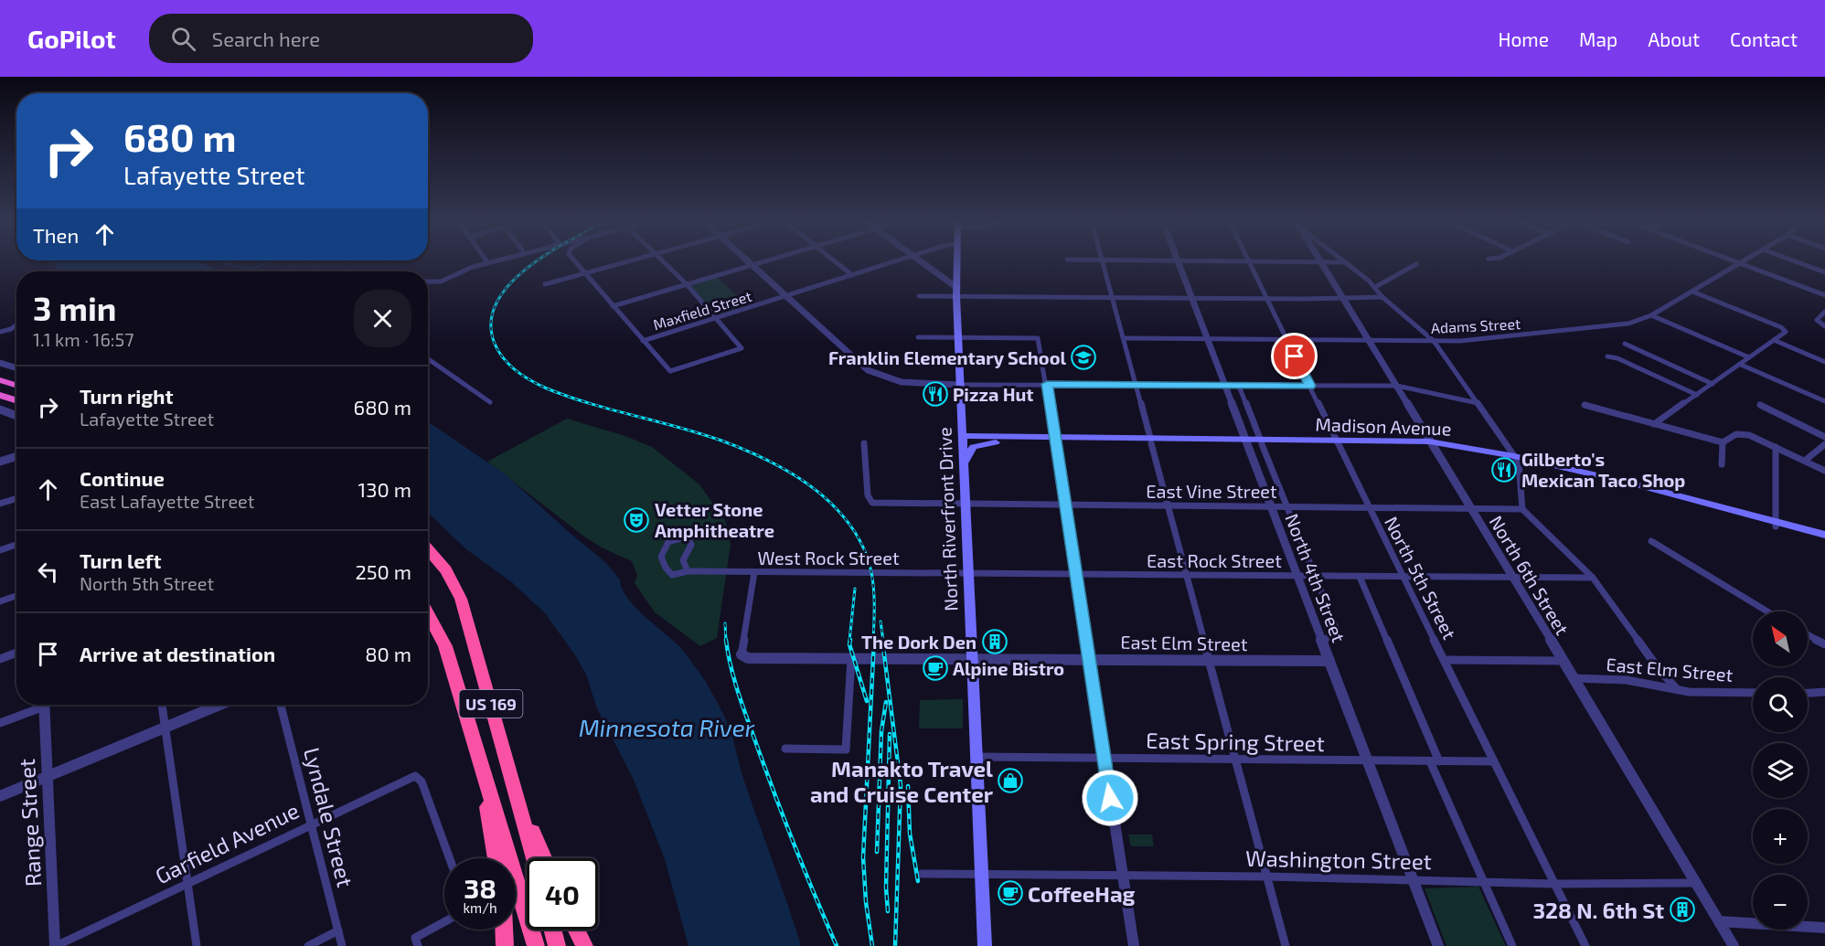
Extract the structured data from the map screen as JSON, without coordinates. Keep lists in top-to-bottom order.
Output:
{
  "streets": {
    "highway": ["US 169"],
    "main road": ["Madison Avenue", "North Riverfront Drive"],
    "street": [
      "Maxfield Street",
      "Adams Street",
      "East Vine Street",
      "West Rock Street",
      "East Rock Street",
      "North 6th Street",
      "North 4th Street",
      "North 5th Street",
      "East Elm Street",
      "East Spring Street",
      "Lyndale Street",
      "Range Street",
      "Garfield Avenue",
      "Washington Street"
    ]
  },
  "crossings": [
    ["Adams Street", "North 6th Street"],
    ["Adams Street", "North 4th Street"],
    ["Adams Street", "North 5th Street"],
    ["Madison Avenue", "North Riverfront Drive"],
    ["Madison Avenue", "North 6th Street"],
    ["Madison Avenue", "North 4th Street"],
    ["Madison Avenue", "North 5th Street"],
    ["East Vine Street", "North Riverfront Drive"],
    ["East Vine Street", "North 6th Street"],
    ["East Vine Street", "North 4th Street"],
    ["East Vine Street", "North 5th Street"],
    ["North Riverfront Drive", "West Rock Street"],
    ["North Riverfront Drive", "East Rock Street"],
    ["North Riverfront Drive", "East Elm Street"],
    ["North Riverfront Drive", "East Spring Street"],
    ["North Riverfront Drive", "Washington Street"],
    ["West Rock Street", "East Rock Street"],
    ["East Rock Street", "North 6th Street"],
    ["East Rock Street", "North 4th Street"],
    ["East Rock Street", "North 5th Street"],
    ["North 6th Street", "East Elm Street"],
    ["North 6th Street", "Washington Street"],
    ["North 4th Street", "East Elm Street"],
    ["North 4th Street", "East Spring Street"],
    ["North 4th Street", "Washington Street"],
    ["North 5th Street", "East Spring Street"],
    ["North 5th Street", "Washington Street"],
    ["Lyndale Street", "Garfield Avenue"],
    ["Range Street", "Garfield Avenue"]
  ],
  "water": ["Minnesota River"],
  "places": {
    "school or university": ["Franklin Elementary School"],
    "restaurant": ["Pizza Hut", "Gilberto's Mexican Taco Shop"],
    "theatre": ["Vetter Stone Amphitheatre"],
    "building": ["The Dork Den", "328 N. 6th St"],
    "cafe": ["Alpine Bistro", "CoffeeHag"],
    "shop": ["Manakto Travel and Cruise Center"]
  },
  "north": "top left",
  "page": {
    "header": "GoPilot",
    "search": "Search here",
    "nav": [
      "Home",
      "Map",
      "About",
      "Contact"
    ],
    "turn": ["680 m", "Lafayette Street"],
    "then": "Then",
    "heading": ["3 min", "1.1 km · 16:57"],
    "list": [
      {
        "name": "Turn right",
        "note": "Lafayette Street",
        "value": "680 m"
      },
      {
        "name": "Continue",
        "note": "East Lafayette Street",
        "value": "130 m"
      },
      {
        "name": "Turn left",
        "note": "North 5th Street",
        "value": "250 m"
      },
      {
        "name": "Arrive at destination",
        "value": "80 m"
      }
    ],
    "map_buttons": ["+", "−"],
    "speed": "38 km/h",
    "limit": "40"
  }
}
